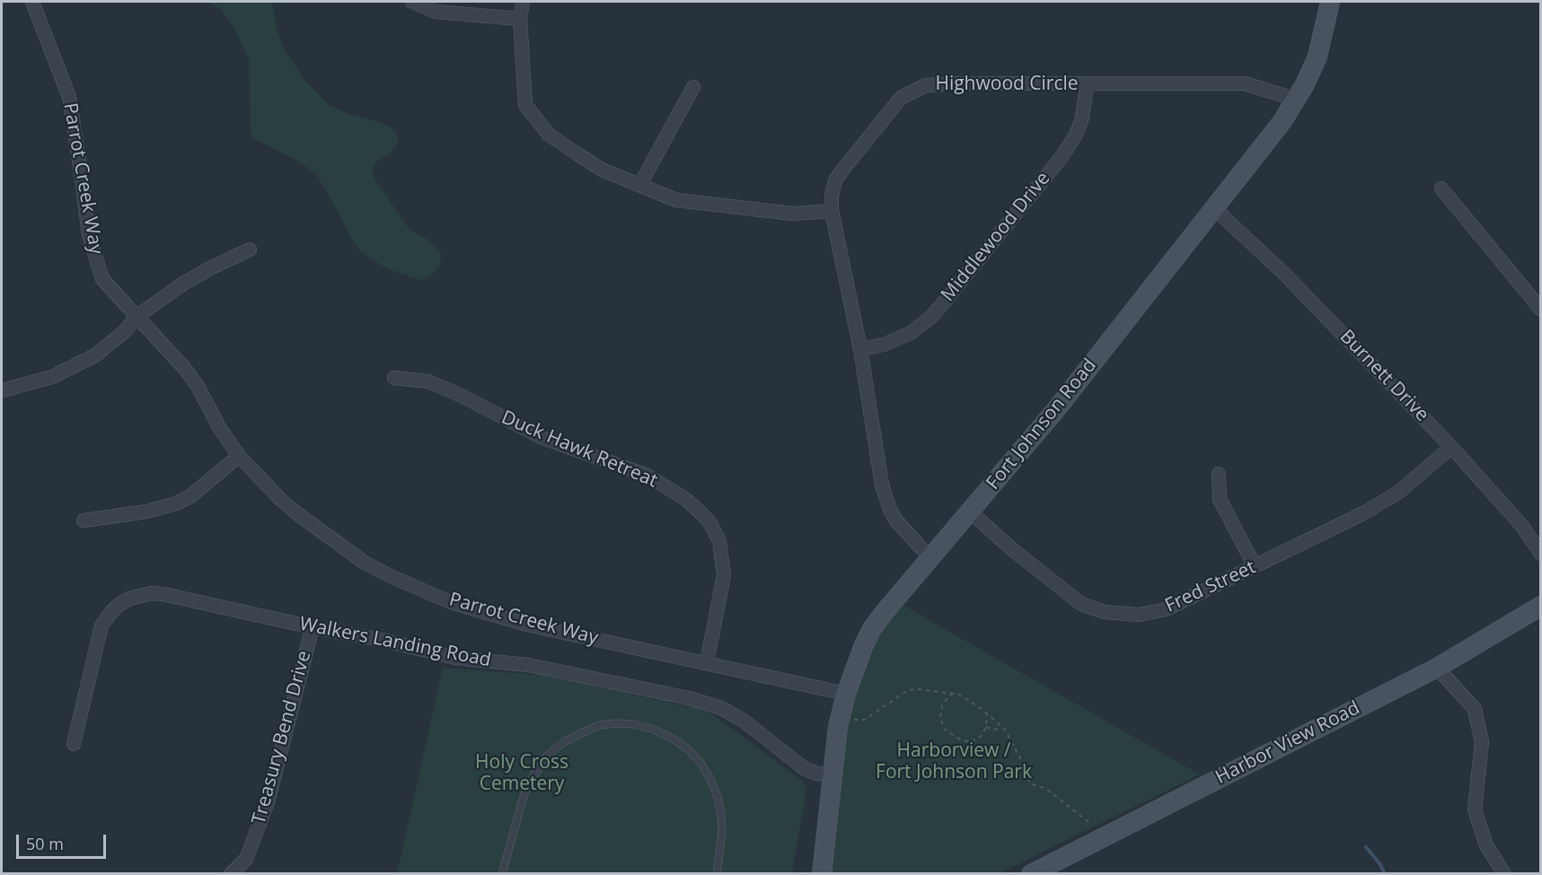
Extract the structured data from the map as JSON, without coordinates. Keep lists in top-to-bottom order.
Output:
{
  "streets": {
    "main road": ["Fort Johnson Road", "Harbor View Road"],
    "street": [
      "Highwood Circle",
      "Parrot Creek Way",
      "Middlewood Drive",
      "Burnett Drive",
      "Duck Hawk Retreat",
      "Fred Street",
      "Walkers Landing Road",
      "Treasury Bend Drive"
    ]
  },
  "crossings": [
    ["Highwood Circle", "Middlewood Drive"],
    ["Highwood Circle", "Fort Johnson Road"],
    ["Parrot Creek Way", "Fort Johnson Road"],
    ["Parrot Creek Way", "Duck Hawk Retreat"],
    ["Burnett Drive", "Fort Johnson Road"],
    ["Burnett Drive", "Fred Street"],
    ["Fort Johnson Road", "Fred Street"],
    ["Fort Johnson Road", "Walkers Landing Road"],
    ["Walkers Landing Road", "Treasury Bend Drive"]
  ],
  "parks": ["Harborview / Fort Johnson Park", "Holy Cross Cemetery"],
  "scale_bar": "50 m"
}
